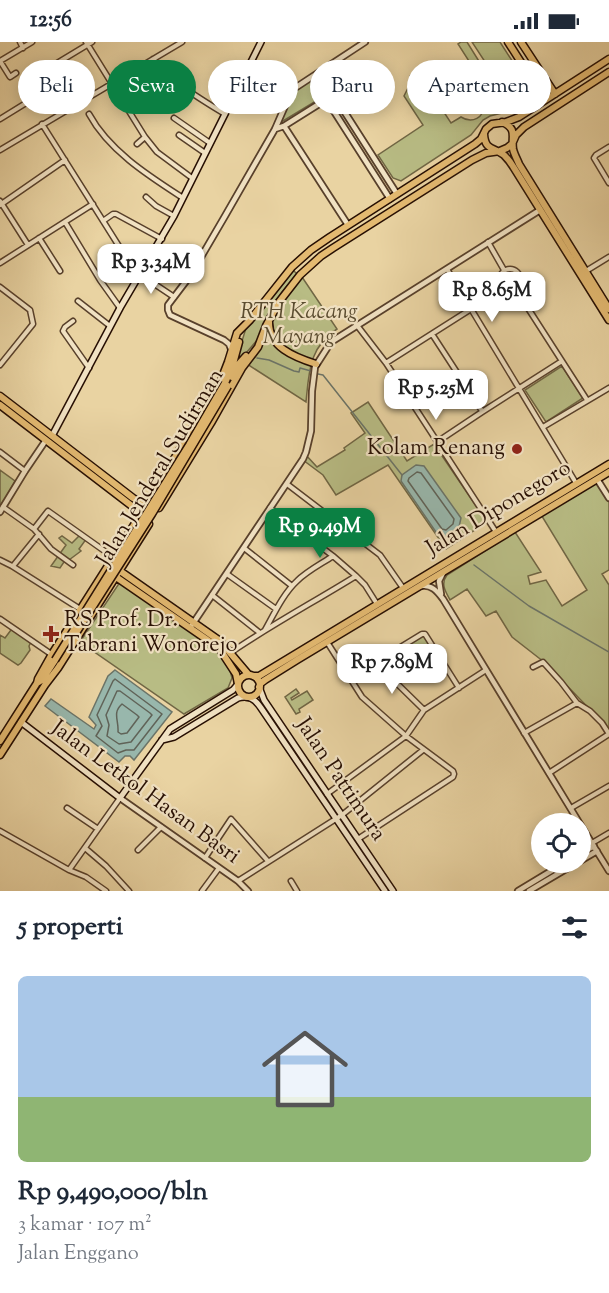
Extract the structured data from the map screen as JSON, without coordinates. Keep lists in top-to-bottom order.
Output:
{
  "streets": {
    "main road": [
      "Jalan Jenderal Sudirman",
      "Jalan Diponegoro",
      "Jalan Pattimura",
      "Jalan Letkol Hasan Basri"
    ]
  },
  "crossings": [
    ["Jalan Jenderal Sudirman", "Jalan Letkol Hasan Basri"],
    ["Jalan Diponegoro", "Jalan Pattimura"]
  ],
  "parks": ["RTH Kacang Mayang"],
  "places": {
    "other": ["Kolam Renang"],
    "health": ["RS Prof. Dr. Tabrani Wonorejo"]
  },
  "page": {
    "status": "12:56",
    "chip": [
      "Beli",
      "Sewa",
      "Filter",
      "Baru",
      "Apartemen"
    ],
    "price": [
      "Rp 3.34M",
      "Rp 8.65M",
      "Rp 5.25M",
      "Rp 9.49M",
      "Rp 7.89M"
    ],
    "heading": "5 properti",
    "list": [
      {
        "name": "Rp 9,490,000/bln",
        "note": "3 kamar · 107 m² · Jalan Enggano"
      }
    ]
  }
}
